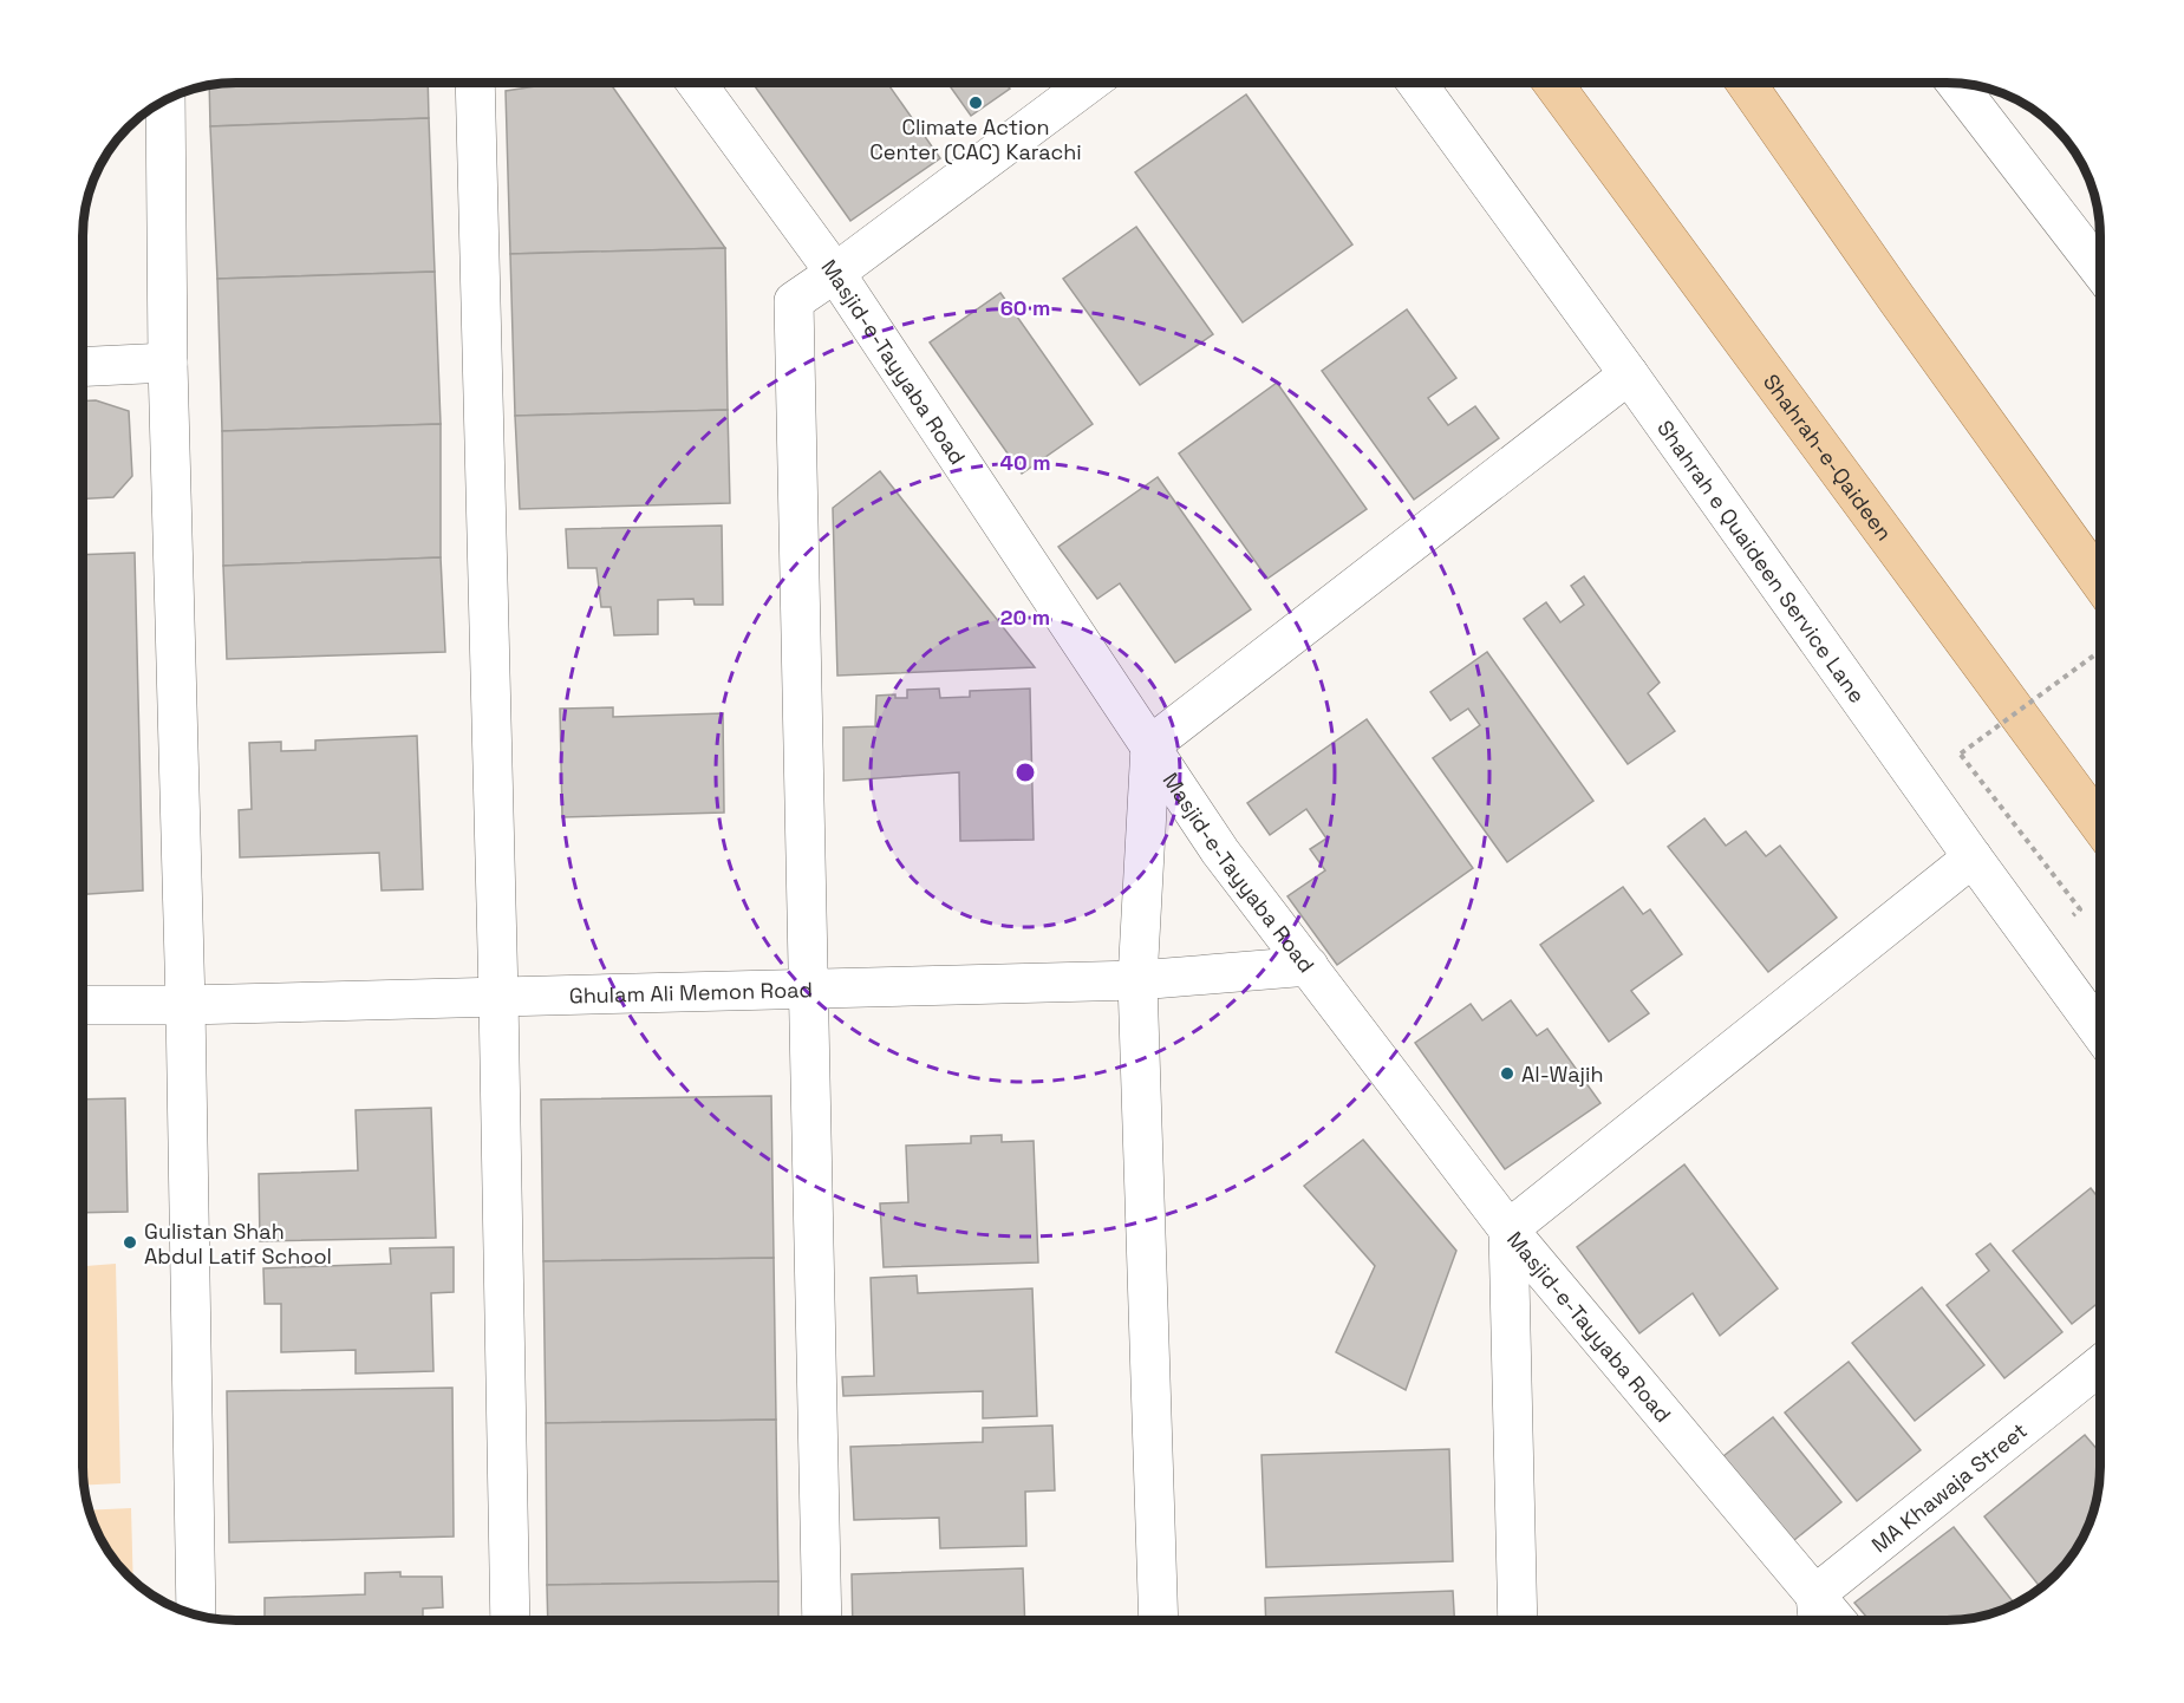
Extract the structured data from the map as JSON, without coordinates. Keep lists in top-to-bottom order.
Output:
{
  "streets": {
    "main road": ["Shahrah-e-Qaideen"],
    "street": [
      "Masjid-e-Tayyaba Road",
      "Shahrah e Quaideen Service Lane",
      "Ghulam Ali Memon Road",
      "MA Khawaja Street"
    ]
  },
  "crossings": [
    ["Masjid-e-Tayyaba Road", "Ghulam Ali Memon Road"],
    ["Masjid-e-Tayyaba Road", "MA Khawaja Street"]
  ],
  "places": ["Climate Action Center (CAC) Karachi", "Al-Wajih", "Gulistan Shah Abdul Latif School"],
  "rings": ["60 m", "40 m", "20 m"]
}
